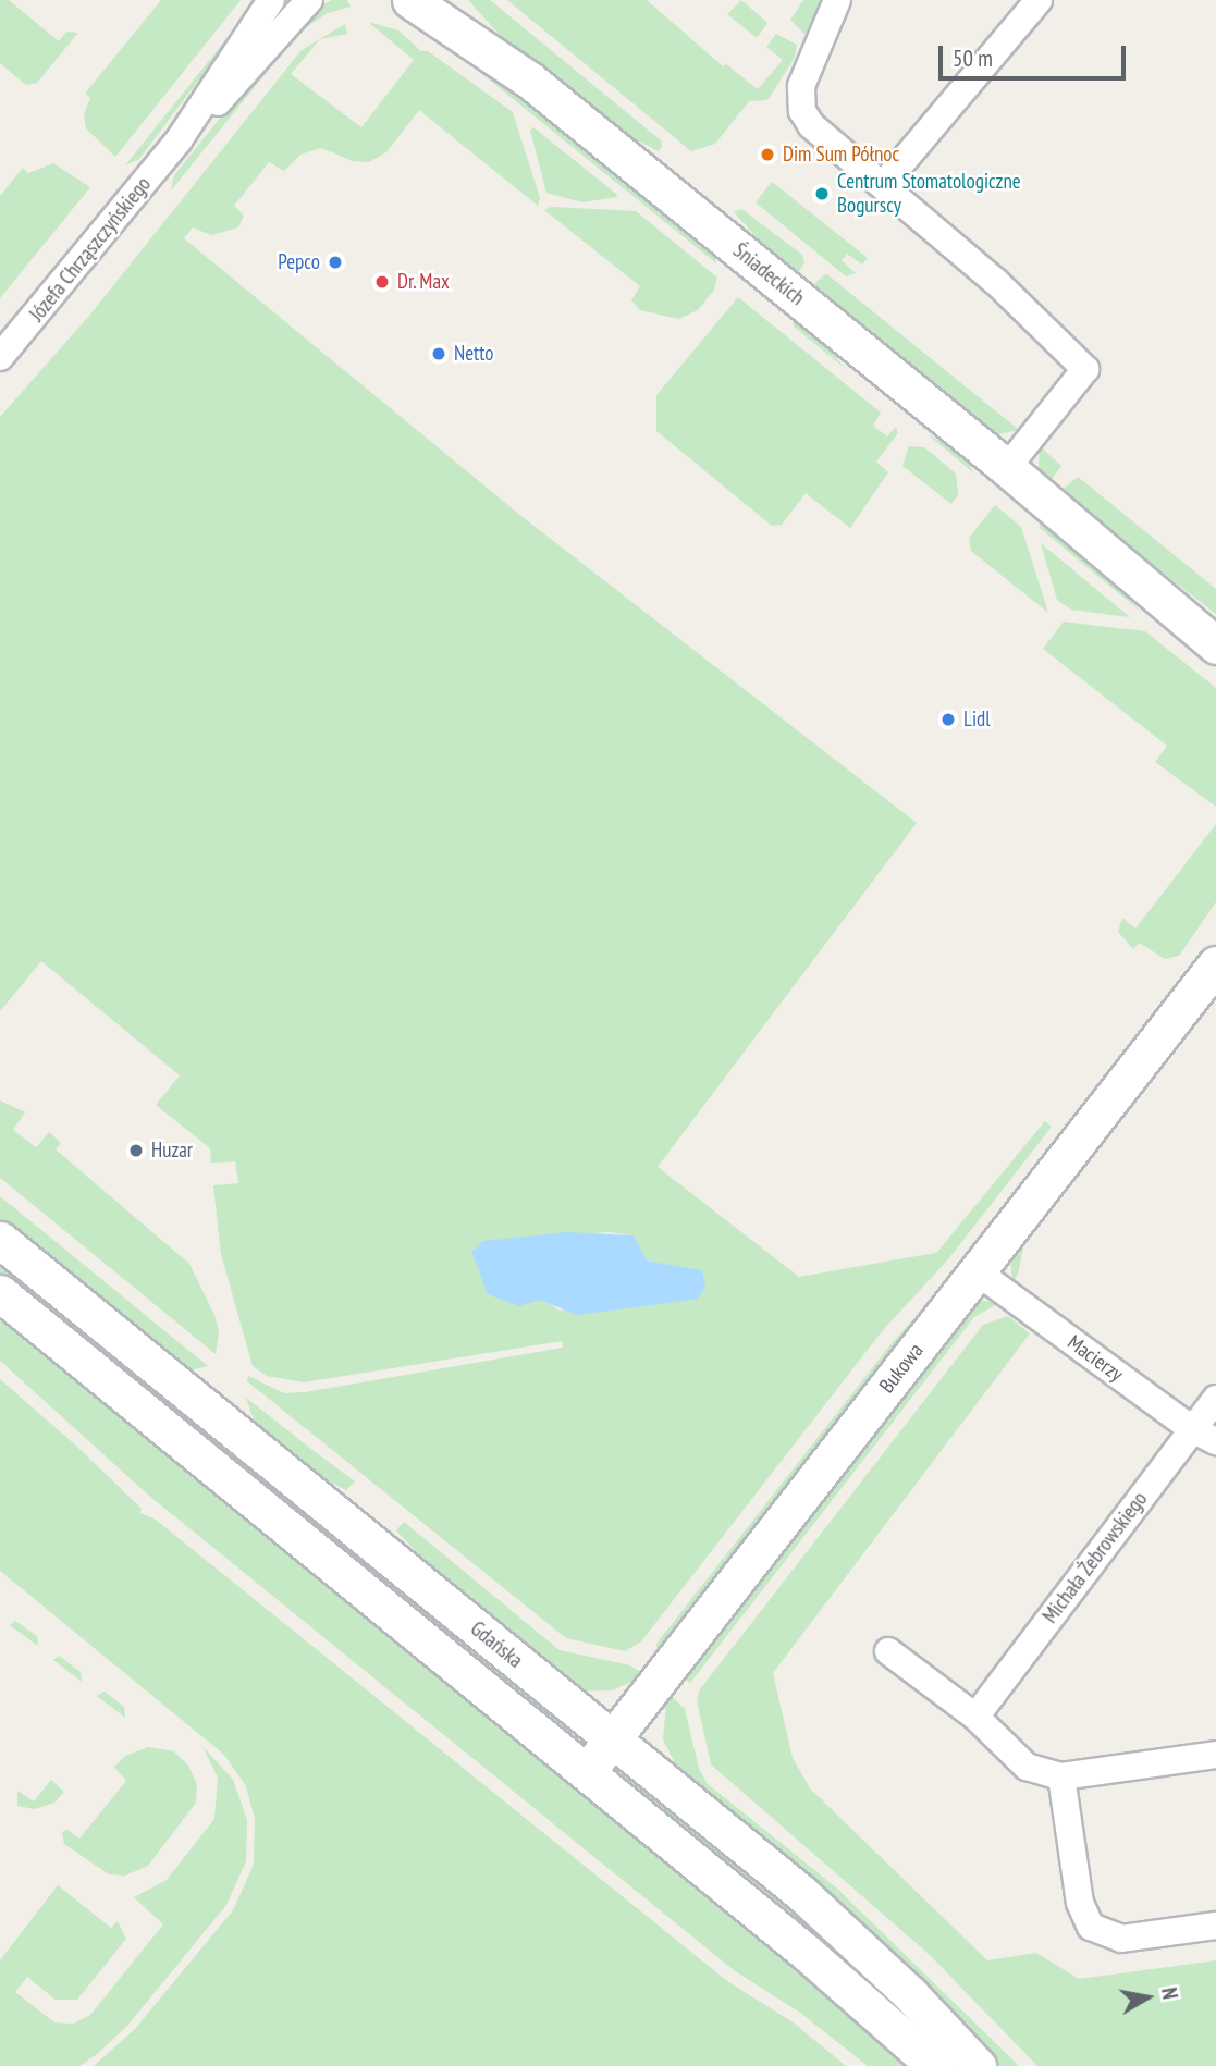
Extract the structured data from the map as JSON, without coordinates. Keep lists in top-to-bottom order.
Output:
{
  "streets": {
    "main road": ["Śniadeckich", "Bukowa", "Gdańska"],
    "street": ["Józefa Chrząszczyńskiego", "Macierzy", "Michała Żebrowskiego"]
  },
  "crossings": [
    ["Macierzy", "Bukowa"],
    ["Macierzy", "Michała Żebrowskiego"],
    ["Bukowa", "Gdańska"]
  ],
  "places": [
    "Dim Sum Północ",
    "Centrum Stomatologiczne Bogurscy",
    "Pepco",
    "Dr. Max",
    "Netto",
    "Lidl",
    "Huzar"
  ],
  "scale_bar": "50 m",
  "north": "right"
}
